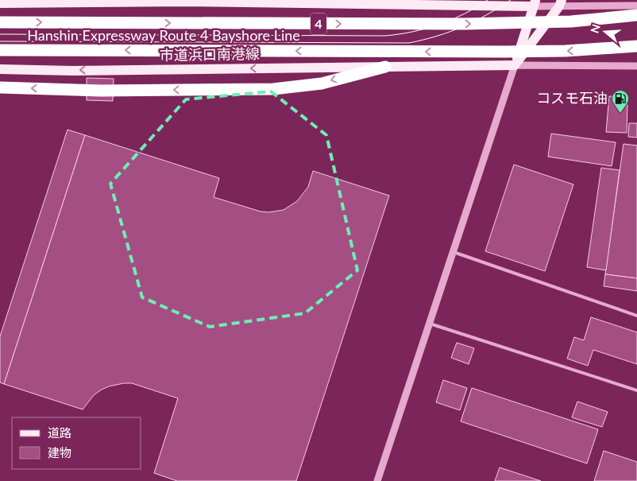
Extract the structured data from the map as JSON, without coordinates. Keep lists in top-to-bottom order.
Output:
{
  "streets": {
    "highway": ["4", "Hanshin Expressway Route 4 Bayshore Line"],
    "main road": ["市道浜口南港線"]
  },
  "places": {
    "fuel station": ["コスモ石油"]
  },
  "legend": ["道路", "建物"],
  "north": "left"
}
